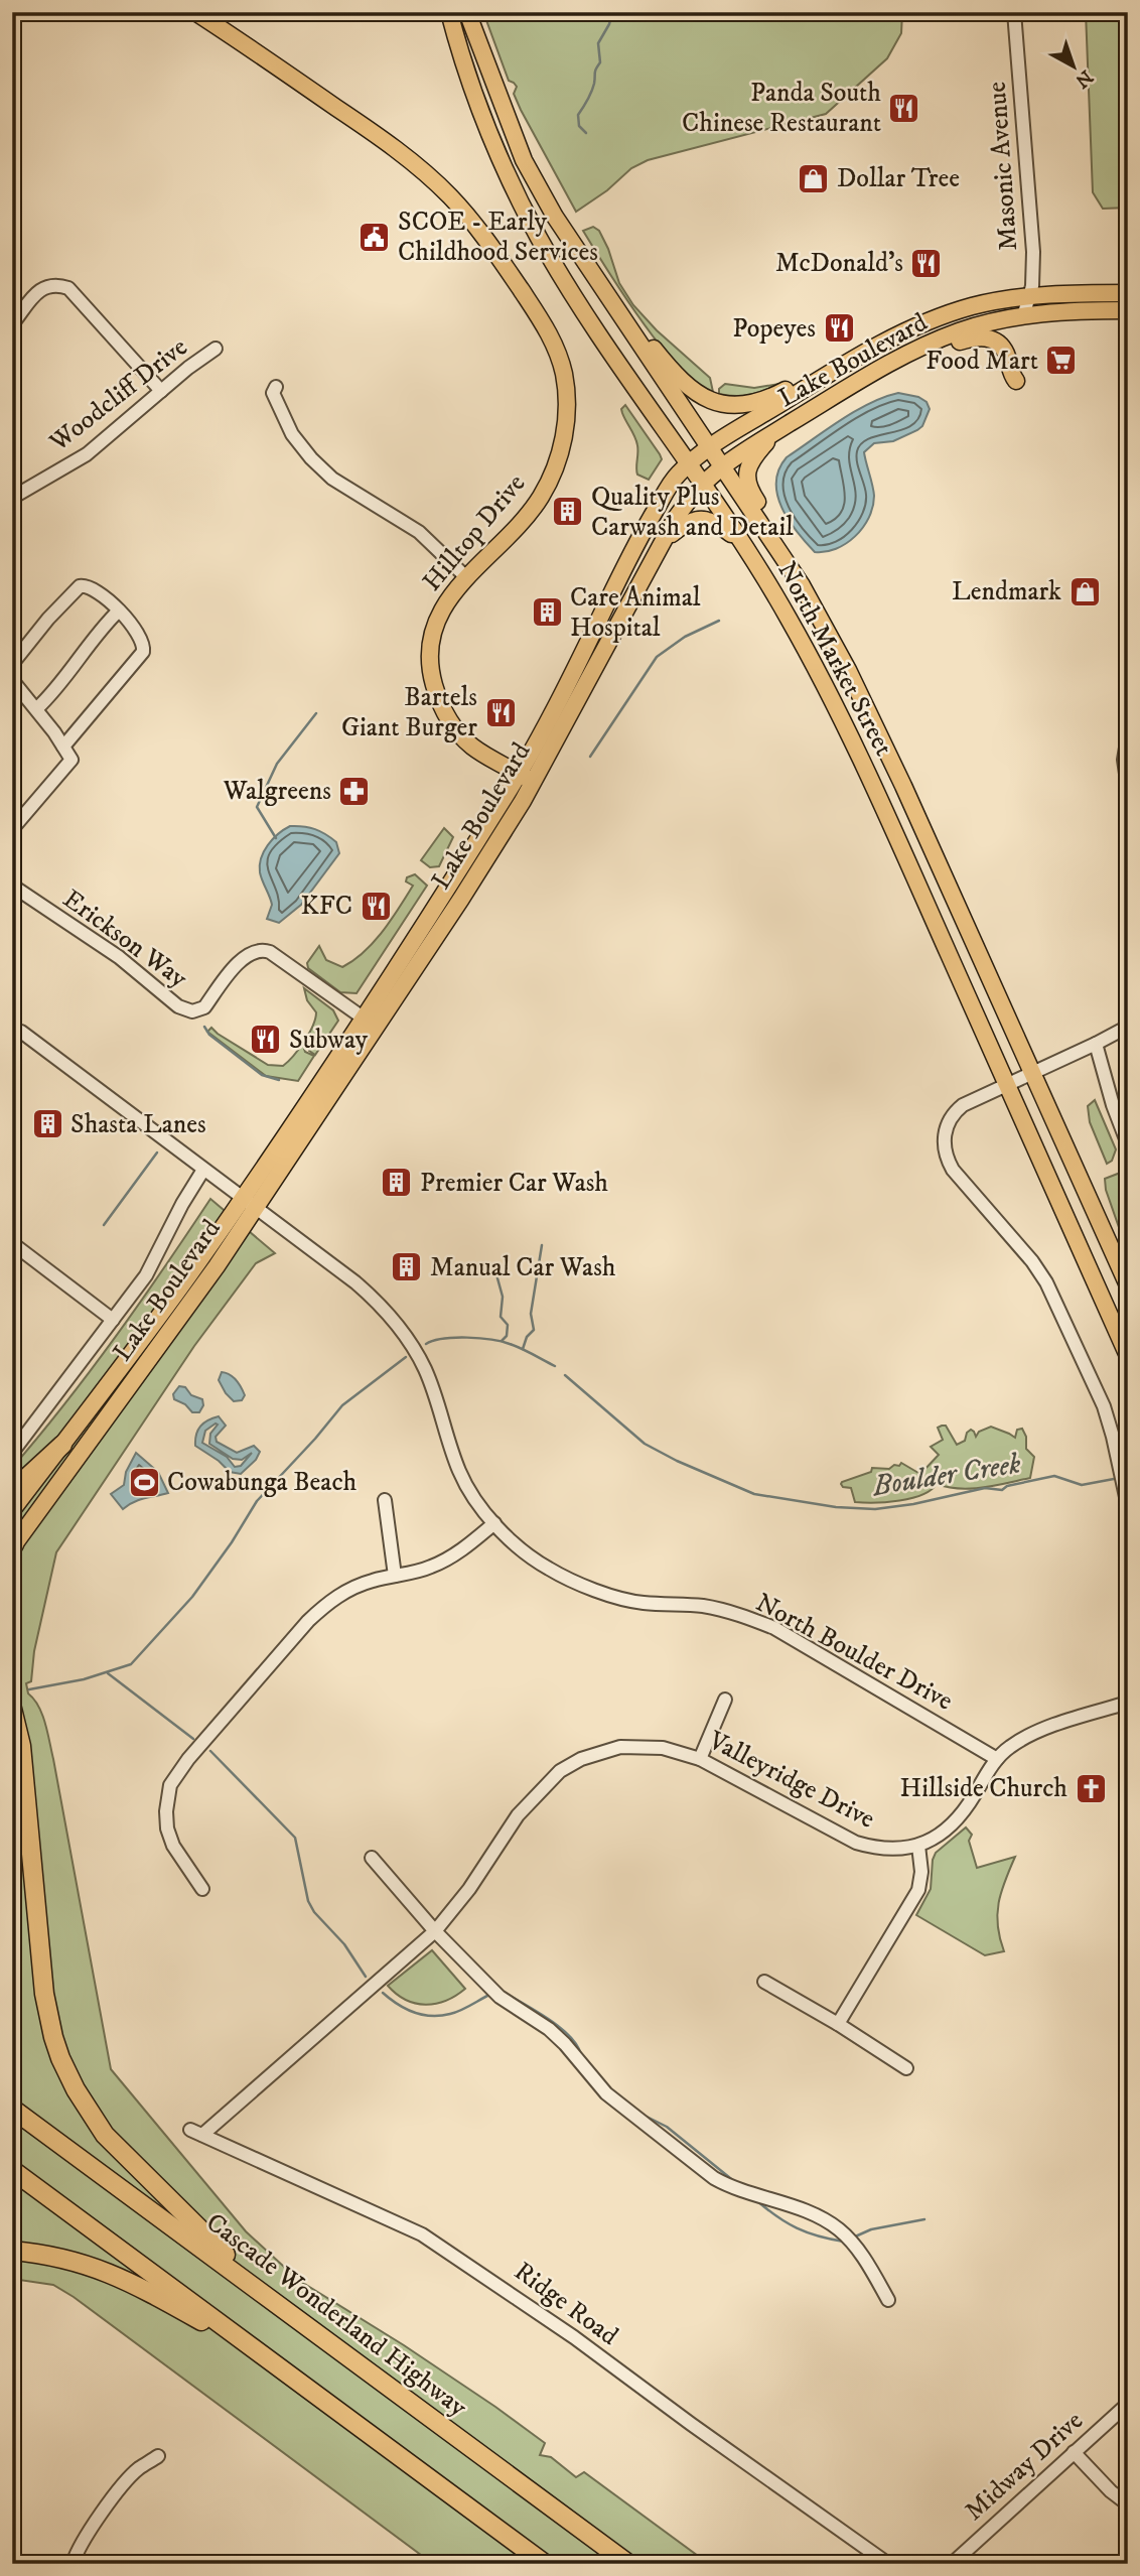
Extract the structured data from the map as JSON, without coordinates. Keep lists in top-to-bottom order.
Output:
{
  "streets": {
    "highway": ["Cascade Wonderland Highway"],
    "main road": ["Lake Boulevard", "Hilltop Drive", "North Market Street"],
    "street": [
      "Masonic Avenue",
      "Woodcliff Drive",
      "Erickson Way",
      "North Boulder Drive",
      "Valleyridge Drive",
      "Ridge Road",
      "Midway Drive"
    ]
  },
  "crossings": [
    ["Masonic Avenue", "Lake Boulevard"],
    ["Lake Boulevard", "Hilltop Drive"],
    ["Lake Boulevard", "North Market Street"],
    ["Lake Boulevard", "Erickson Way"],
    ["Lake Boulevard", "North Boulder Drive"],
    ["North Boulder Drive", "Valleyridge Drive"],
    ["Valleyridge Drive", "Ridge Road"]
  ],
  "water": ["Boulder Creek"],
  "places": {
    "restaurant": [
      "Panda South Chinese Restaurant",
      "McDonald's",
      "Popeyes",
      "Bartels Giant Burger",
      "KFC",
      "Subway"
    ],
    "shop": ["Dollar Tree", "Lendmark"],
    "public building": ["SCOE - Early Childhood Services"],
    "supermarket": ["Food Mart"],
    "building": [
      "Quality Plus Carwash and Detail",
      "Care Animal Hospital",
      "Shasta Lanes",
      "Premier Car Wash",
      "Manual Car Wash"
    ],
    "pharmacy": ["Walgreens"],
    "sports": ["Cowabunga Beach"],
    "church": ["Hillside Church"]
  },
  "north": "bottom right"
}
